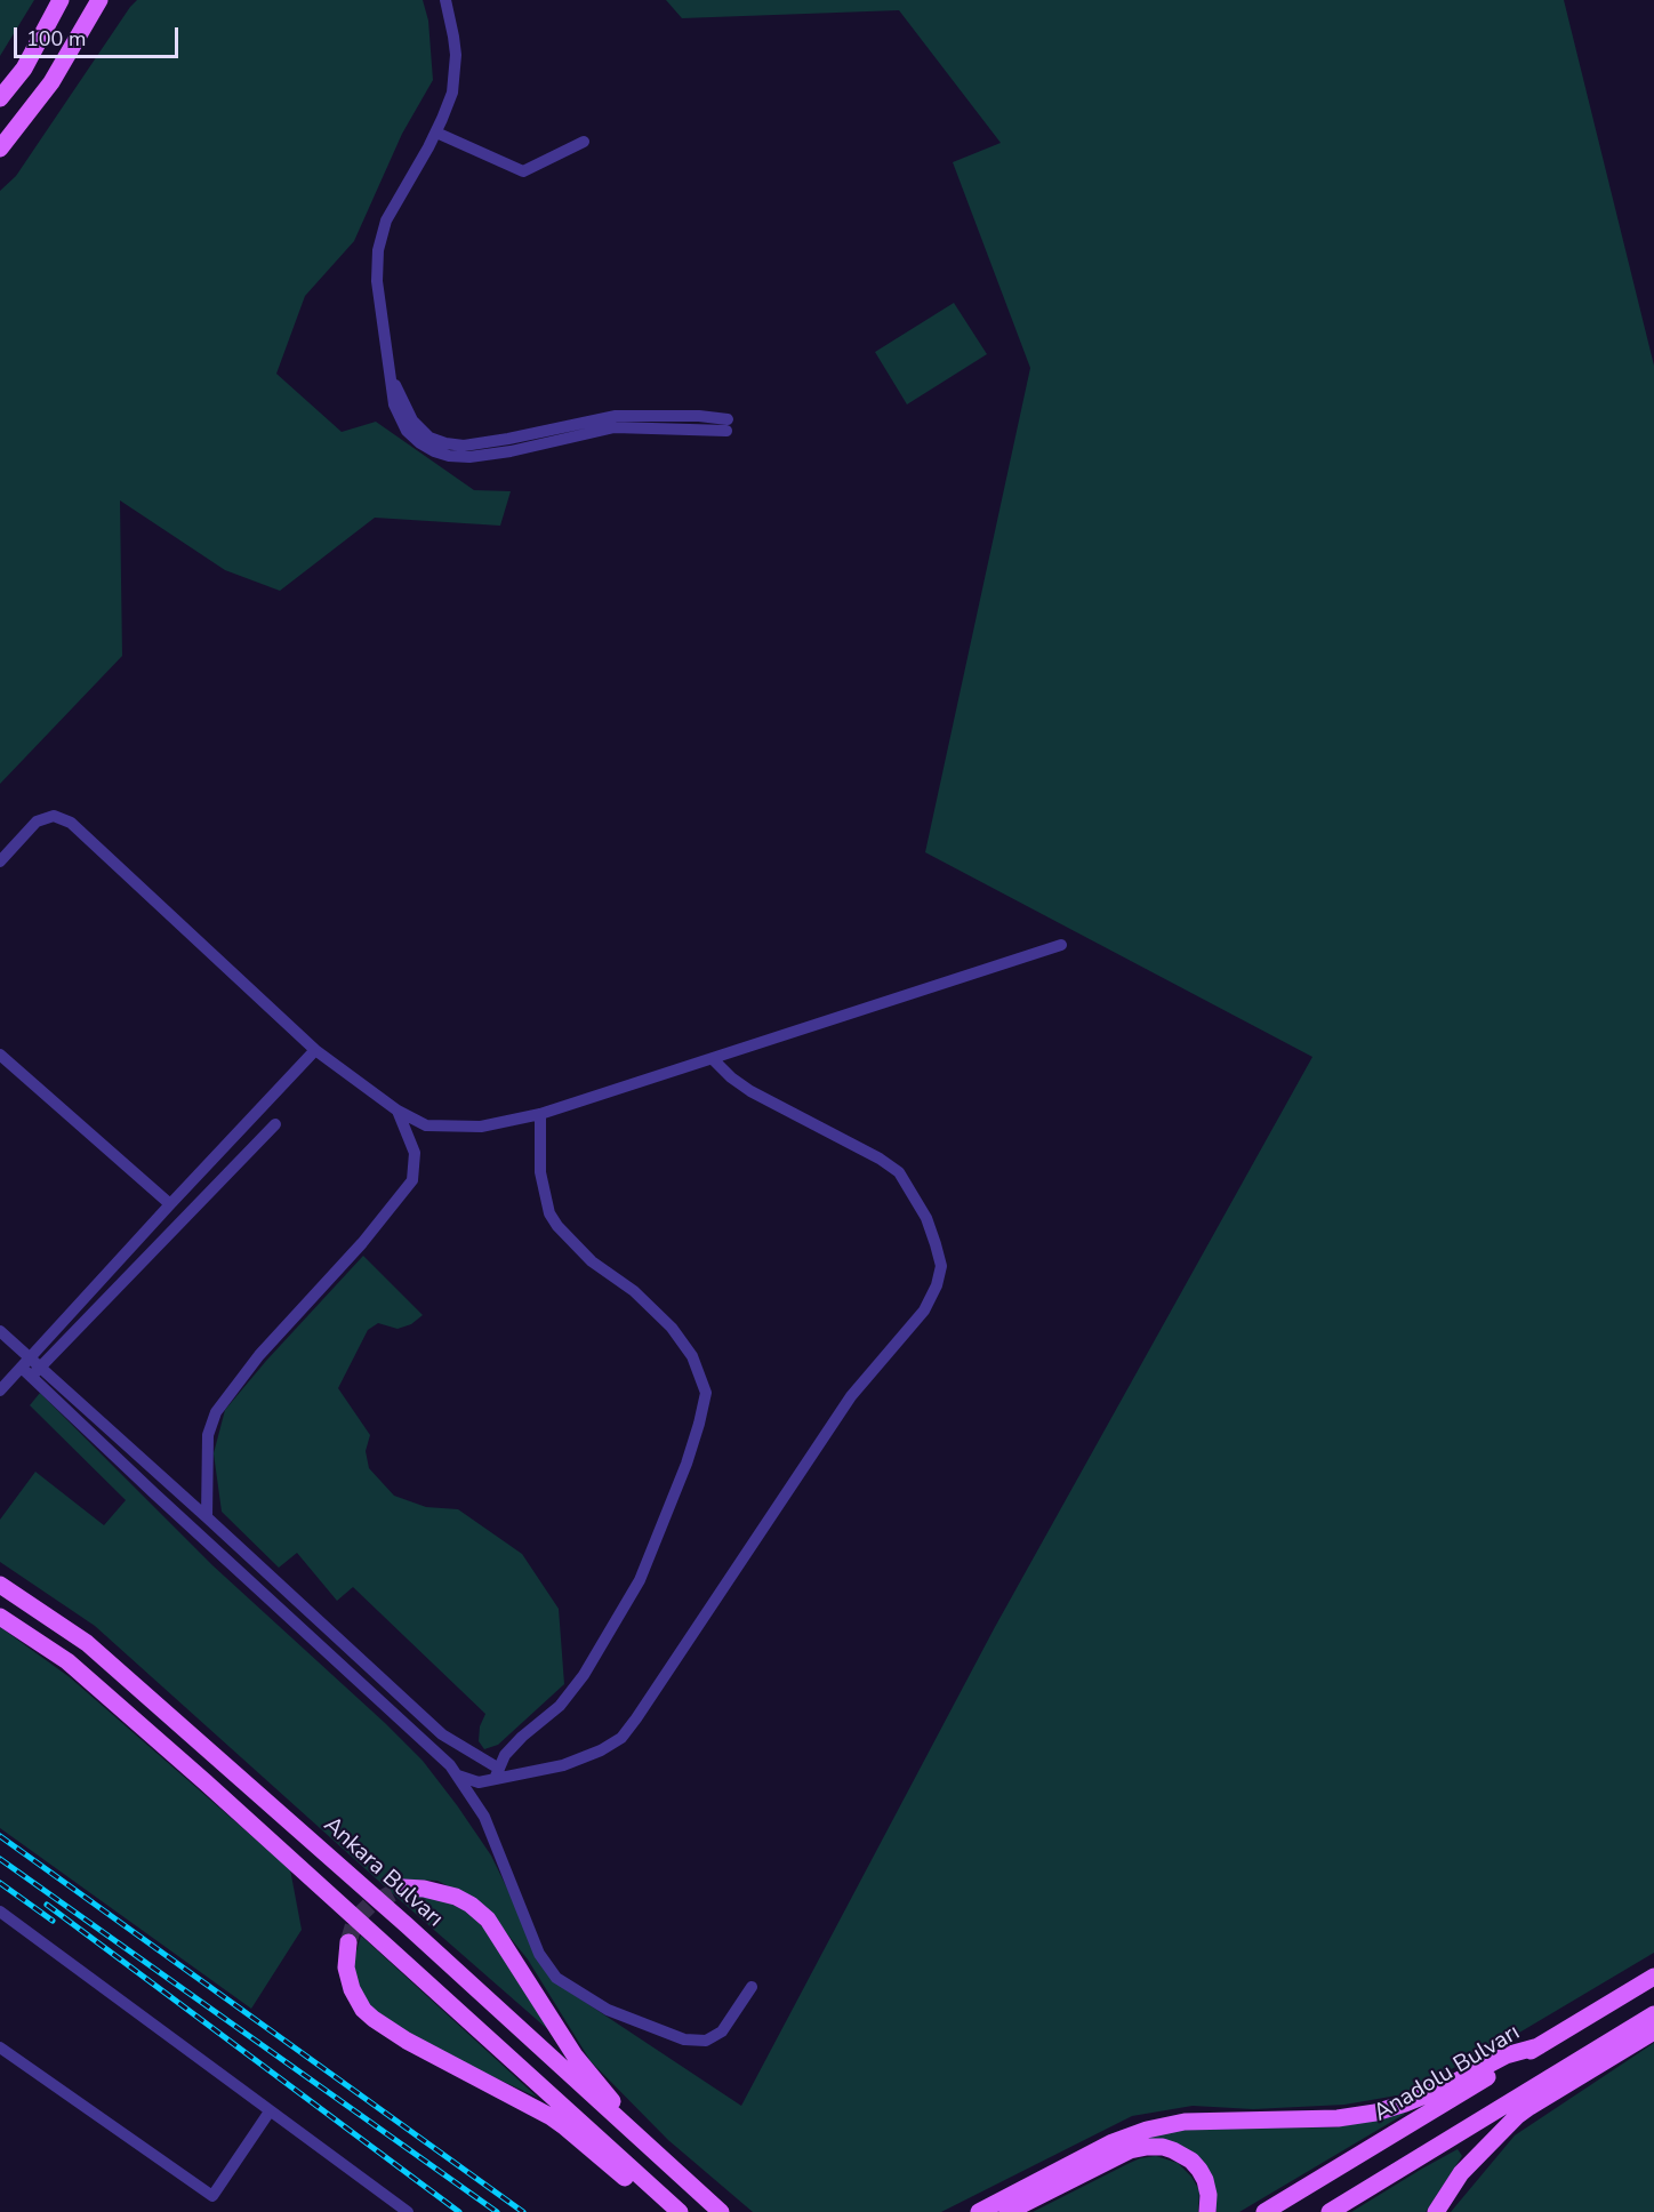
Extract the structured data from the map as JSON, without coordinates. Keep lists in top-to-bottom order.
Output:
{
  "streets": {
    "main road": ["Ankara Bulvarı", "Anadolu Bulvarı"]
  },
  "scale_bar": "100 m"
}
